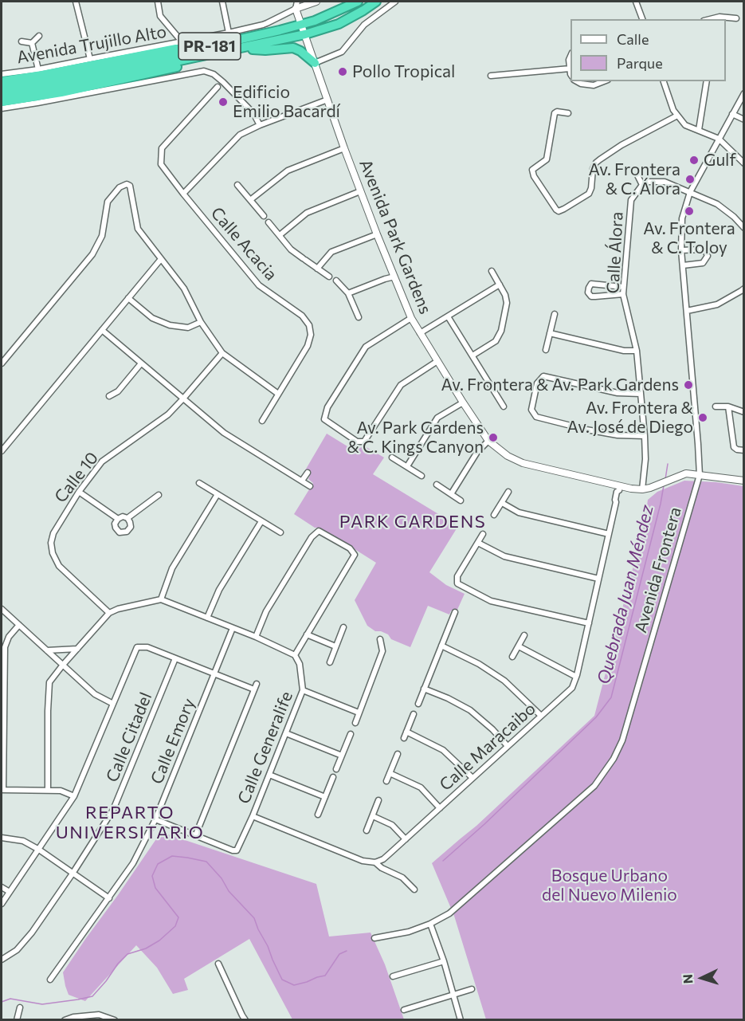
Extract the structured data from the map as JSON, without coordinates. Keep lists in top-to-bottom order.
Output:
{
  "streets": {
    "highway": ["PR-181"],
    "street": [
      "Avenida Trujillo Alto",
      "Avenida Park Gardens",
      "Calle Acacia",
      "Calle Álora",
      "Calle 10",
      "Avenida Frontera",
      "Calle Citadel",
      "Calle Emory",
      "Calle Maracaibo",
      "Calle Generalife"
    ]
  },
  "crossings": [
    ["Avenida Trujillo Alto", "Avenida Park Gardens"],
    ["PR-181", "Avenida Park Gardens"],
    ["Avenida Park Gardens", "Calle Álora"],
    ["Avenida Park Gardens", "Avenida Frontera"],
    ["Avenida Park Gardens", "Calle Maracaibo"]
  ],
  "districts": ["PARK GARDENS", "REPARTO UNIVERSITARIO"],
  "water": ["Quebrada Juan Méndez"],
  "parks": ["Bosque Urbano del Nuevo Milenio"],
  "places": [
    "Pollo Tropical",
    "Edificio Emilio Bacardí",
    "Gulf",
    "Av. Frontera & C. Álora",
    "Av. Frontera & C. Toloy",
    "Av. Frontera & Av. Park Gardens",
    "Av. Frontera & Av. José de Diego",
    "Av. Park Gardens & C. Kings Canyon"
  ],
  "legend": ["Calle", "Parque"],
  "north": "left"
}
